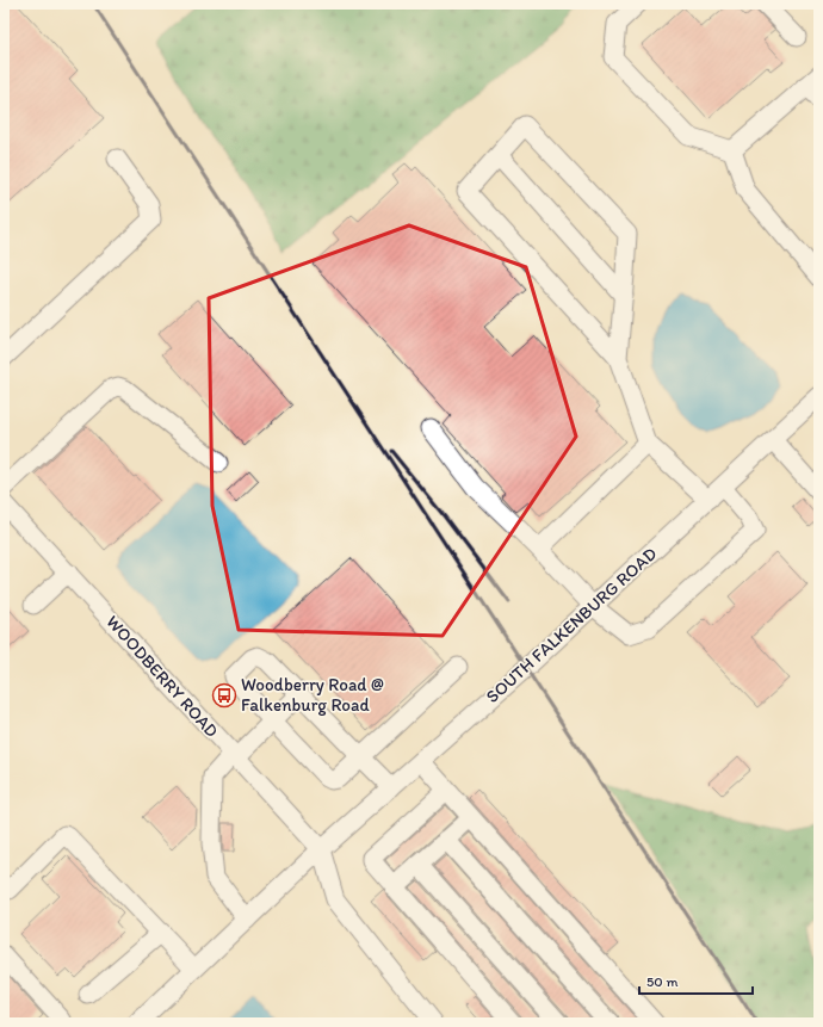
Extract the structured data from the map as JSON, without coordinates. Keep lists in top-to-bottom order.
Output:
{
  "streets": {
    "street": ["SOUTH FALKENBURG ROAD", "WOODBERRY ROAD"]
  },
  "crossings": [
    ["SOUTH FALKENBURG ROAD", "WOODBERRY ROAD"]
  ],
  "places": {
    "bus stop": ["Woodberry Road @ Falkenburg Road"]
  },
  "scale_bar": "50 m"
}
